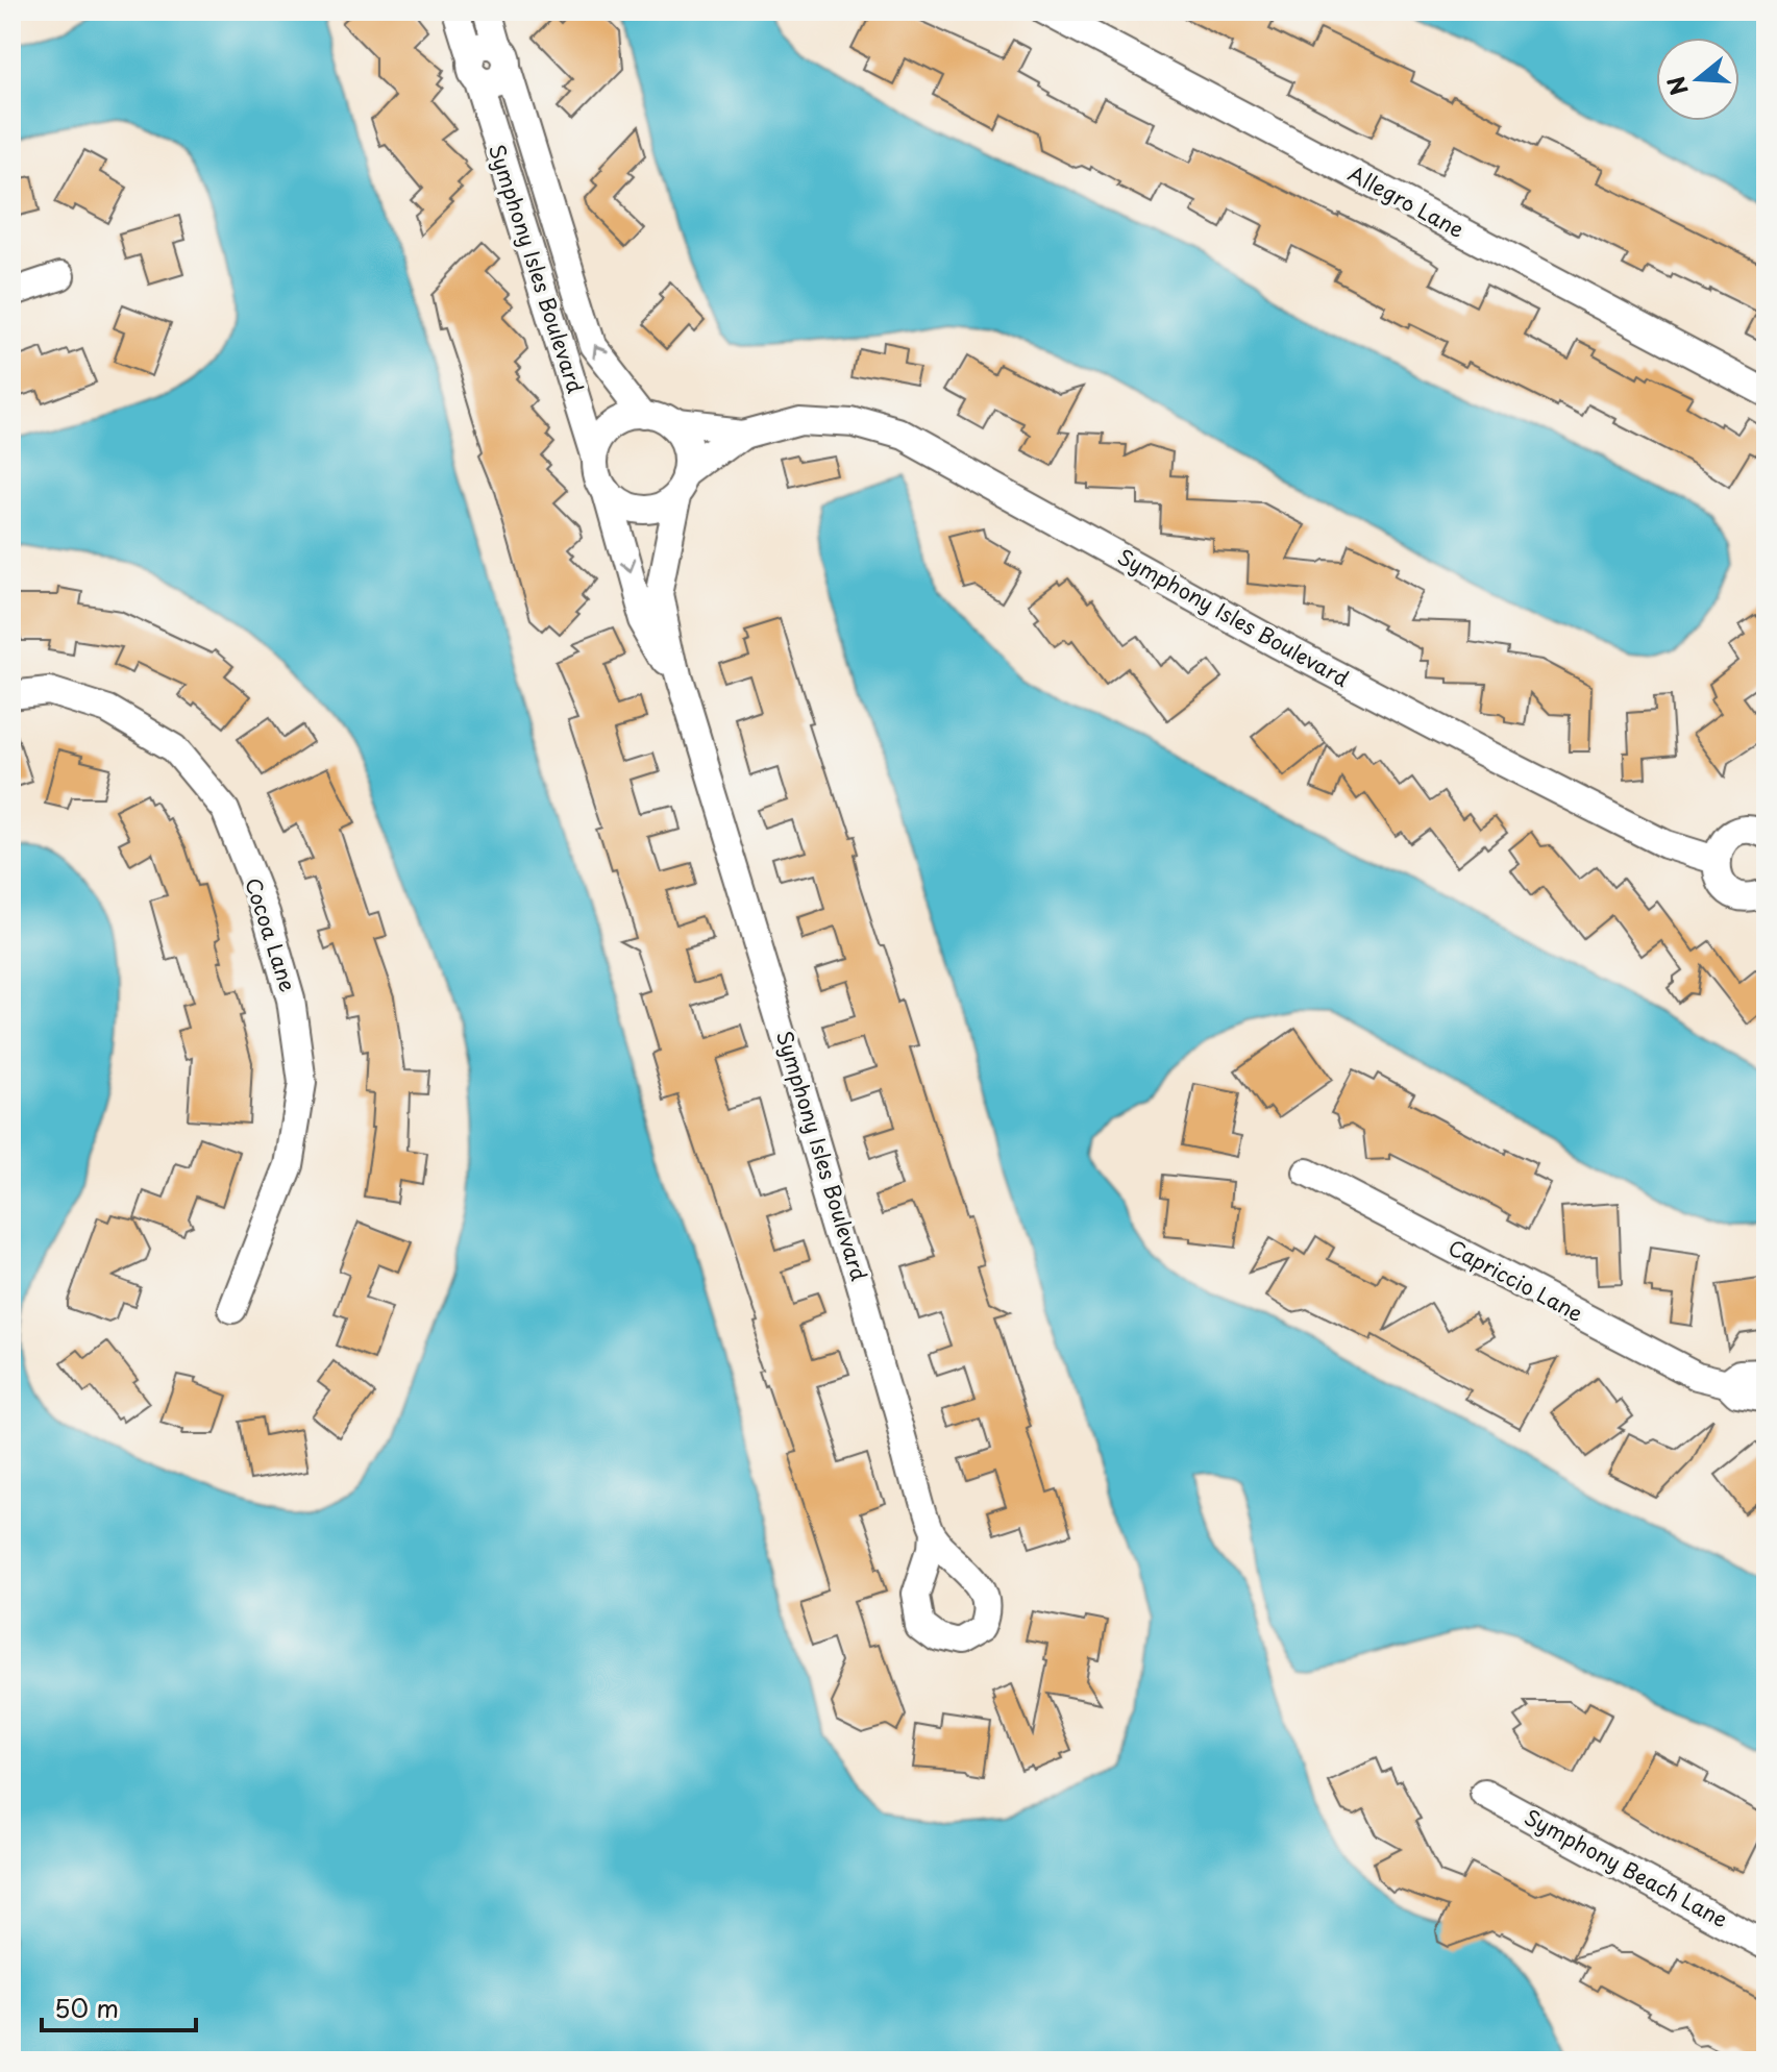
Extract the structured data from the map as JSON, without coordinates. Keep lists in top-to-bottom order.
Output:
{
  "streets": {
    "street": [
      "Allegro Lane",
      "Symphony Isles Boulevard",
      "Cocoa Lane",
      "Capriccio Lane",
      "Symphony Beach Lane"
    ]
  },
  "scale_bar": "50 m",
  "north": "left"
}
